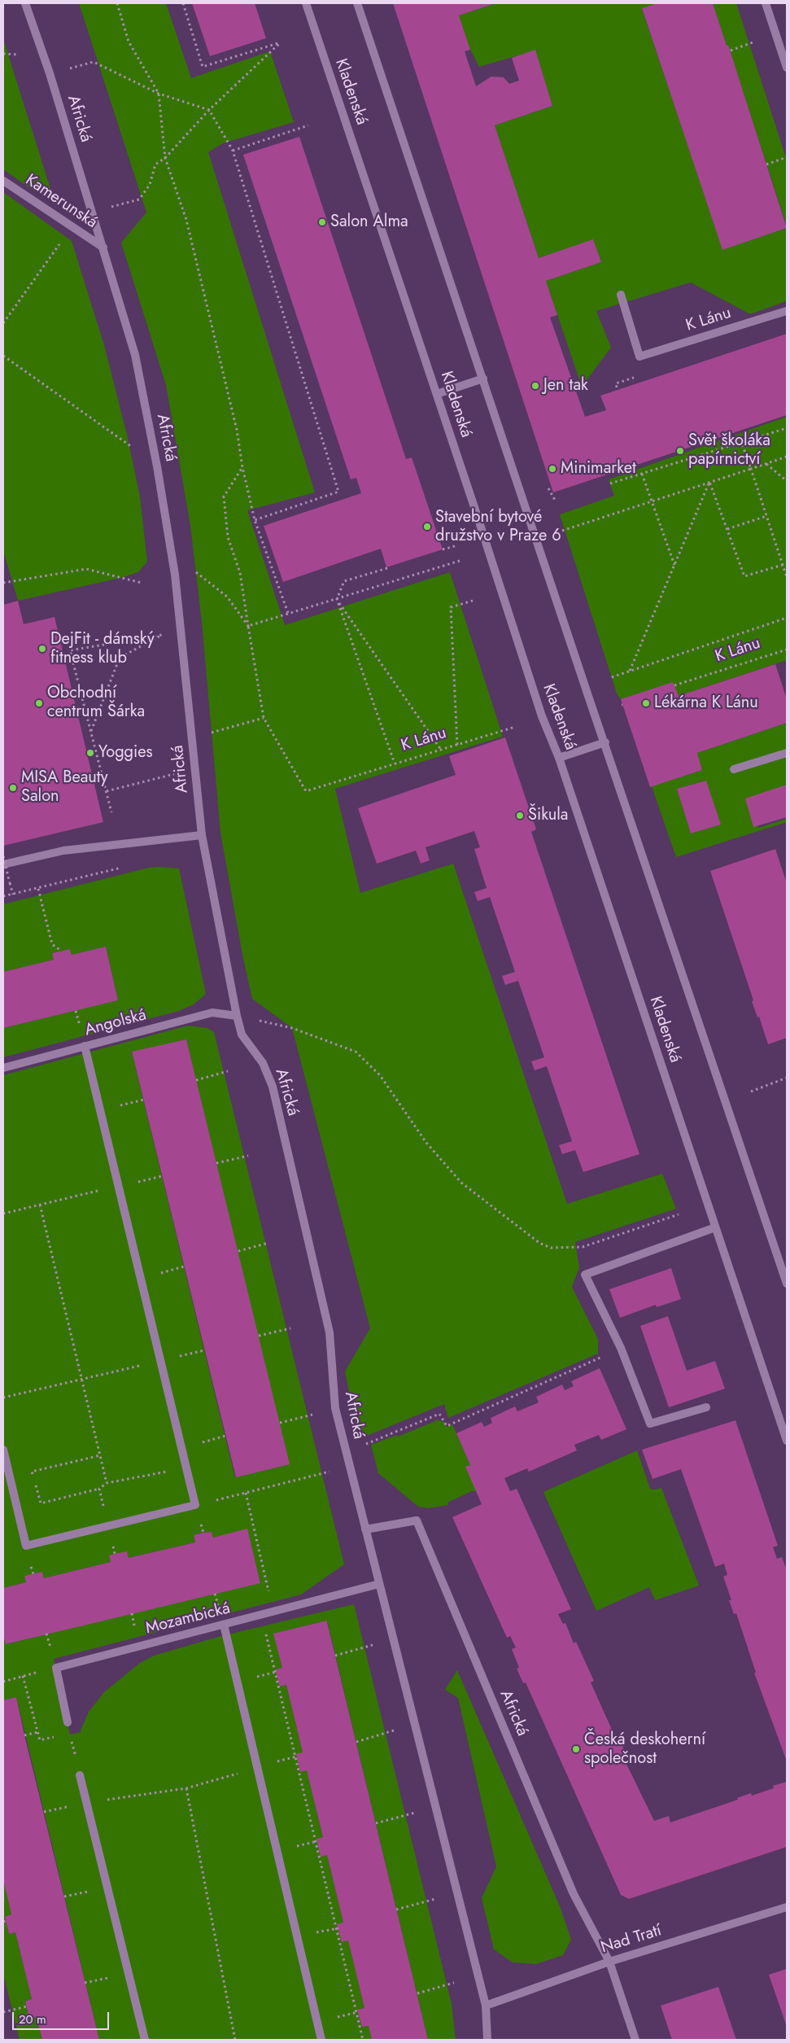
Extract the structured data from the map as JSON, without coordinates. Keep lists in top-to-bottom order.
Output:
{
  "streets": {
    "street": [
      "Kladenská",
      "Africká",
      "Kamerunská",
      "K Lánu",
      "Angolská",
      "Mozambická",
      "Nad Tratí"
    ]
  },
  "crossings": [
    ["Africká", "Kamerunská"],
    ["Africká", "Angolská"],
    ["Africká", "Mozambická"],
    ["Africká", "Nad Tratí"]
  ],
  "places": [
    "Salon Alma",
    "Jen tak",
    "Svět školáka papírnictví",
    "Minimarket",
    "Stavební bytové družstvo v Praze 6",
    "DejFit - dámský fitness klub",
    "Obchodní centrum Šárka",
    "Lékárna K Lánu",
    "Yoggies",
    "MISA Beauty Salon",
    "Šikula",
    "Česká deskoherní společnost"
  ],
  "scale_bar": "20 m"
}
